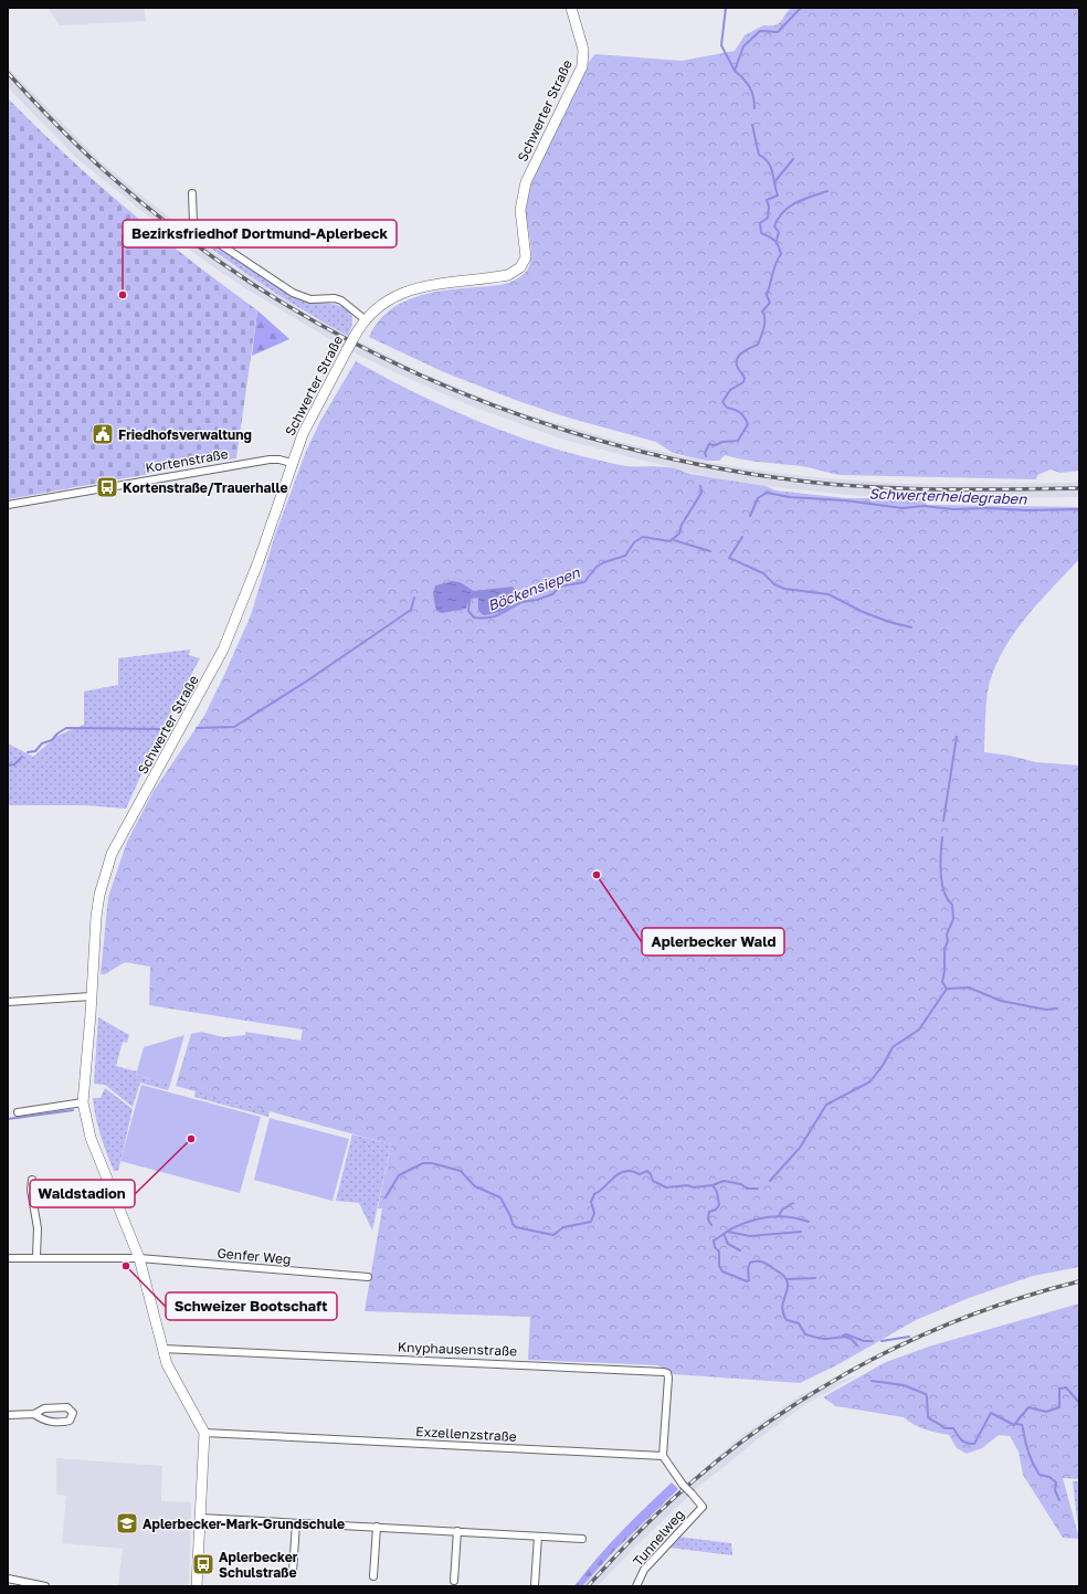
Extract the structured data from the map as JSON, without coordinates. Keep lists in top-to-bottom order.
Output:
{
  "streets": {
    "street": [
      "Schwerter Straße",
      "Kortenstraße",
      "Genfer Weg",
      "Knyphausenstraße",
      "Exzellenzstraße",
      "Tunnelweg"
    ]
  },
  "crossings": [
    ["Schwerter Straße", "Kortenstraße"],
    ["Schwerter Straße", "Genfer Weg"],
    ["Schwerter Straße", "Knyphausenstraße"],
    ["Schwerter Straße", "Exzellenzstraße"],
    ["Knyphausenstraße", "Exzellenzstraße"],
    ["Knyphausenstraße", "Tunnelweg"],
    ["Exzellenzstraße", "Tunnelweg"]
  ],
  "water": ["Schwerterheidegraben", "Böckensiepen"],
  "places": {
    "other": [
      "Bezirksfriedhof Dortmund-Aplerbeck",
      "Aplerbecker Wald",
      "Waldstadion",
      "Schweizer Bootschaft"
    ],
    "public building": ["Friedhofsverwaltung"],
    "bus stop": ["Kortenstraße/Trauerhalle", "Aplerbecker Schulstraße"],
    "school or university": ["Aplerbecker-Mark-Grundschule"]
  }
}
